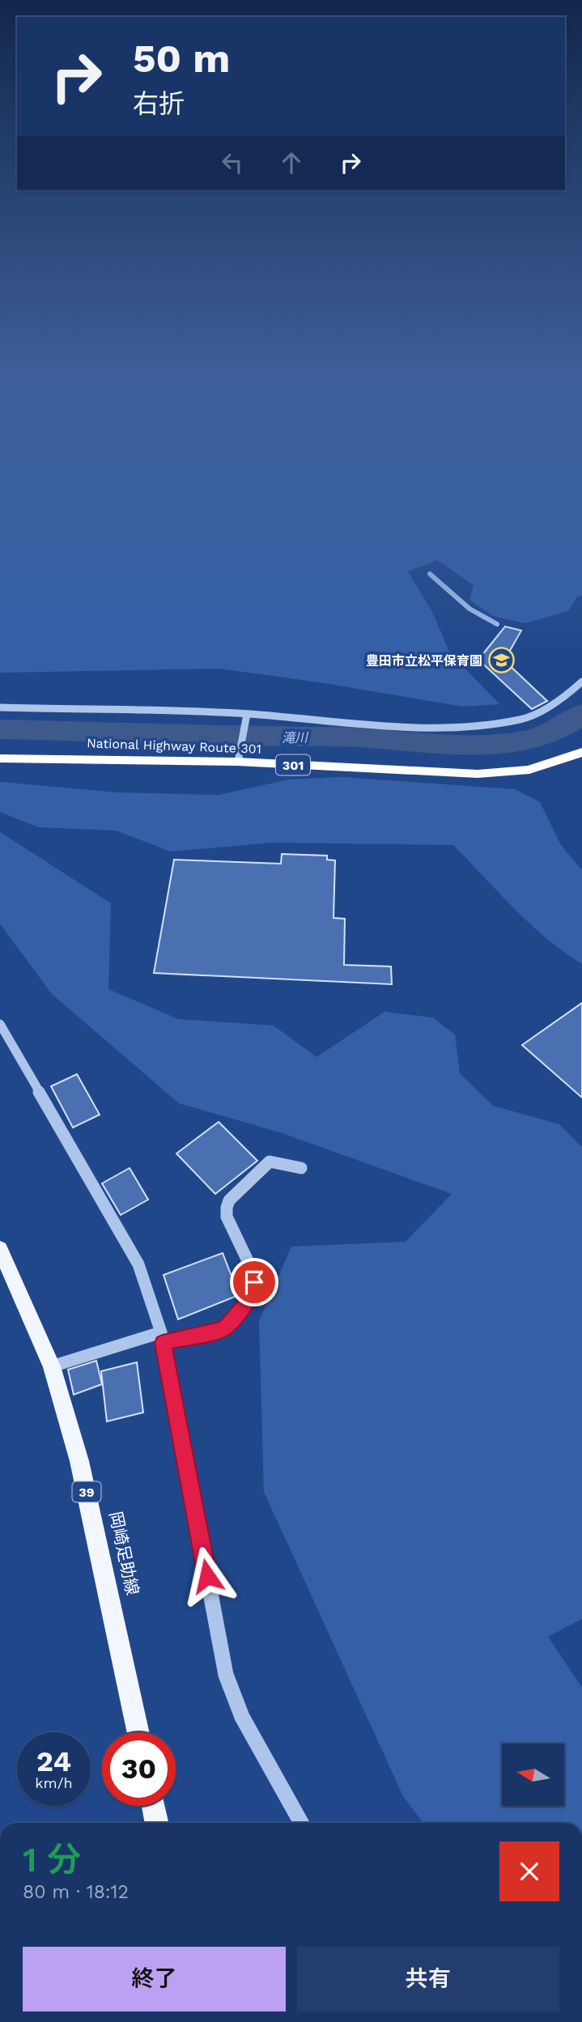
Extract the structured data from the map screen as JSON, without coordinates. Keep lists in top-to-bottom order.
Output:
{
  "streets": {
    "highway": ["National Highway Route 301", "301"],
    "main road": ["39", "岡崎足助線"]
  },
  "water": ["滝川"],
  "places": {
    "school or university": ["豊田市立松平保育園"]
  },
  "north": "left",
  "page": {
    "turn": ["50 m", "右折"],
    "speed": "24 km/h",
    "limit": "30",
    "heading": ["1 分", "80 m · 18:12"],
    "buttons": ["終了", "共有"]
  }
}
